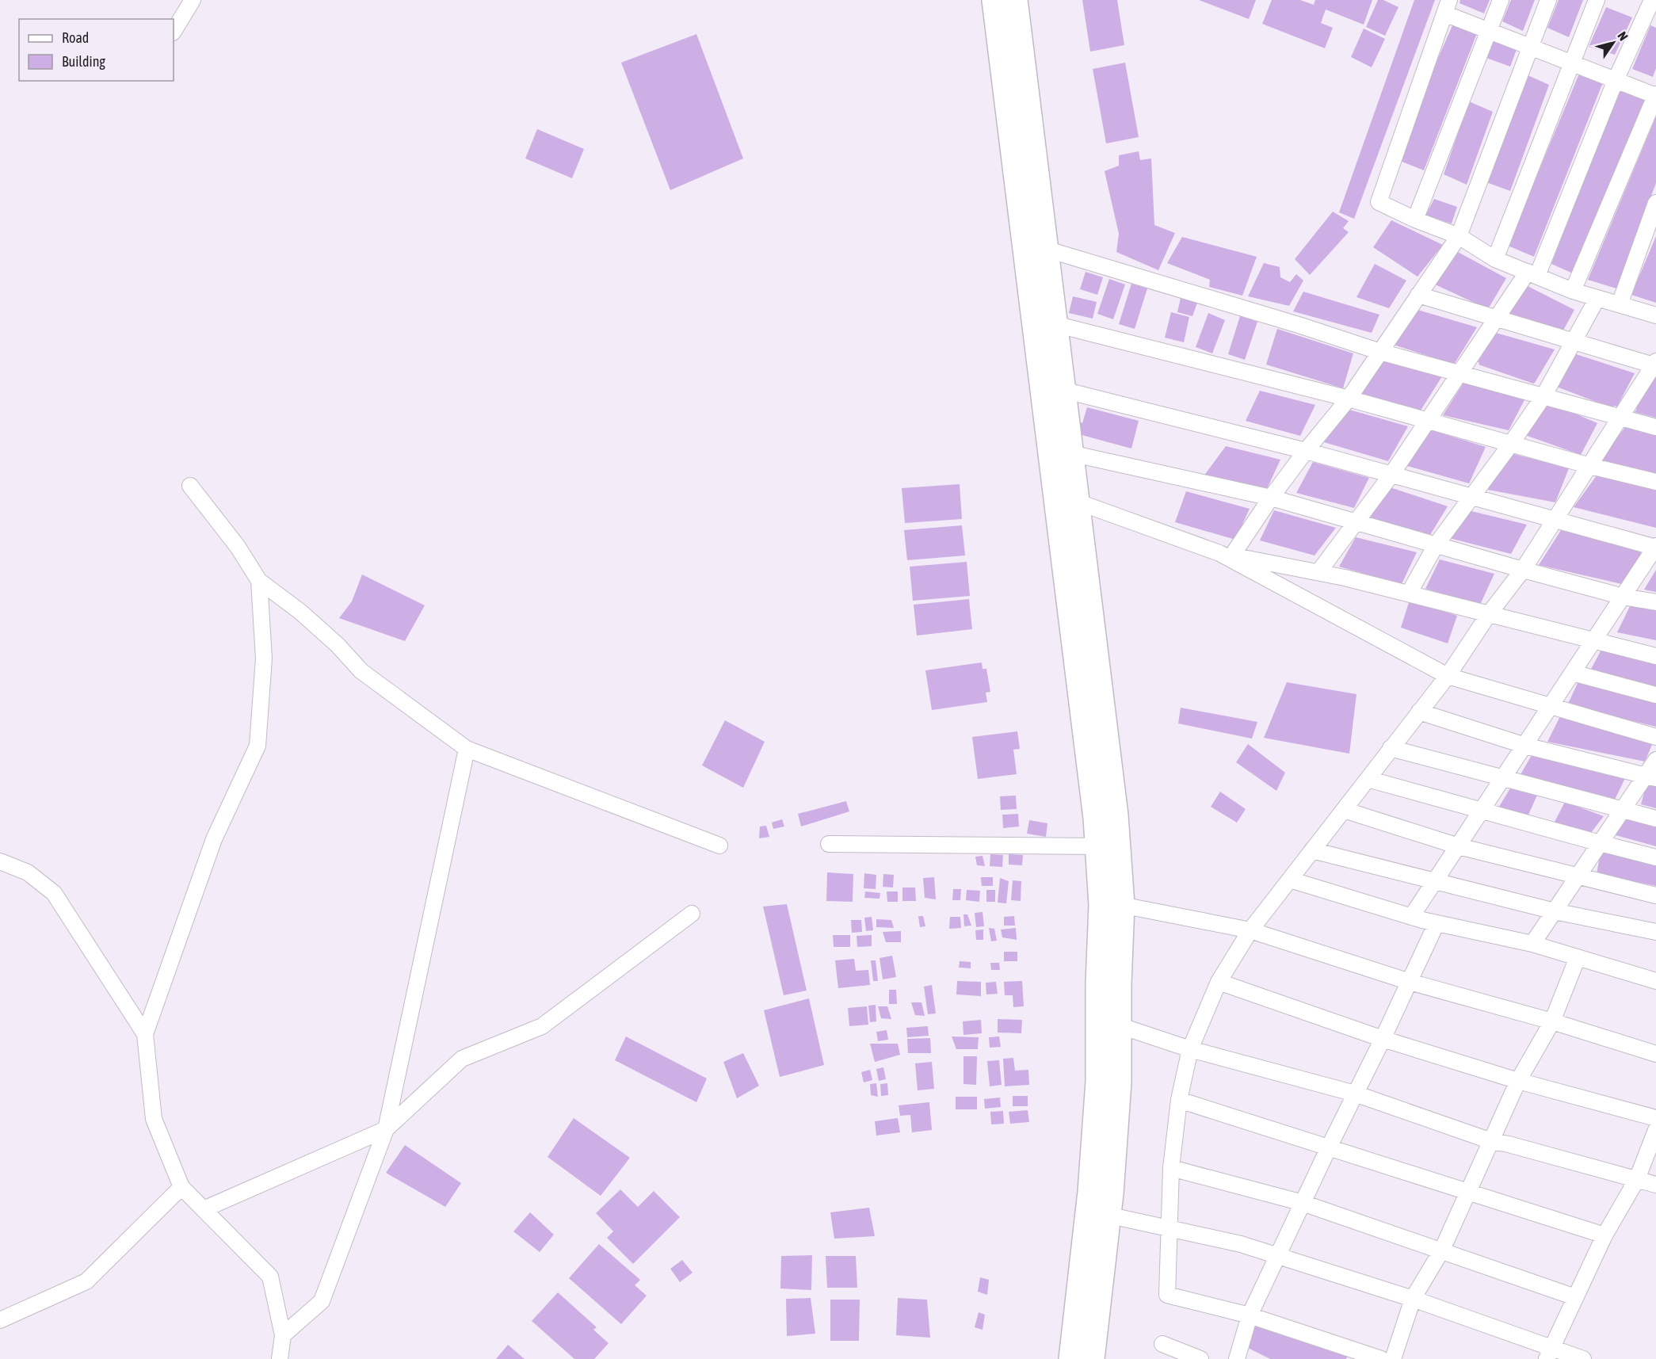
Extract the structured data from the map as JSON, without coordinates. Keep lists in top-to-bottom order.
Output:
{
  "legend": ["Road", "Building"],
  "north": "top right"
}
